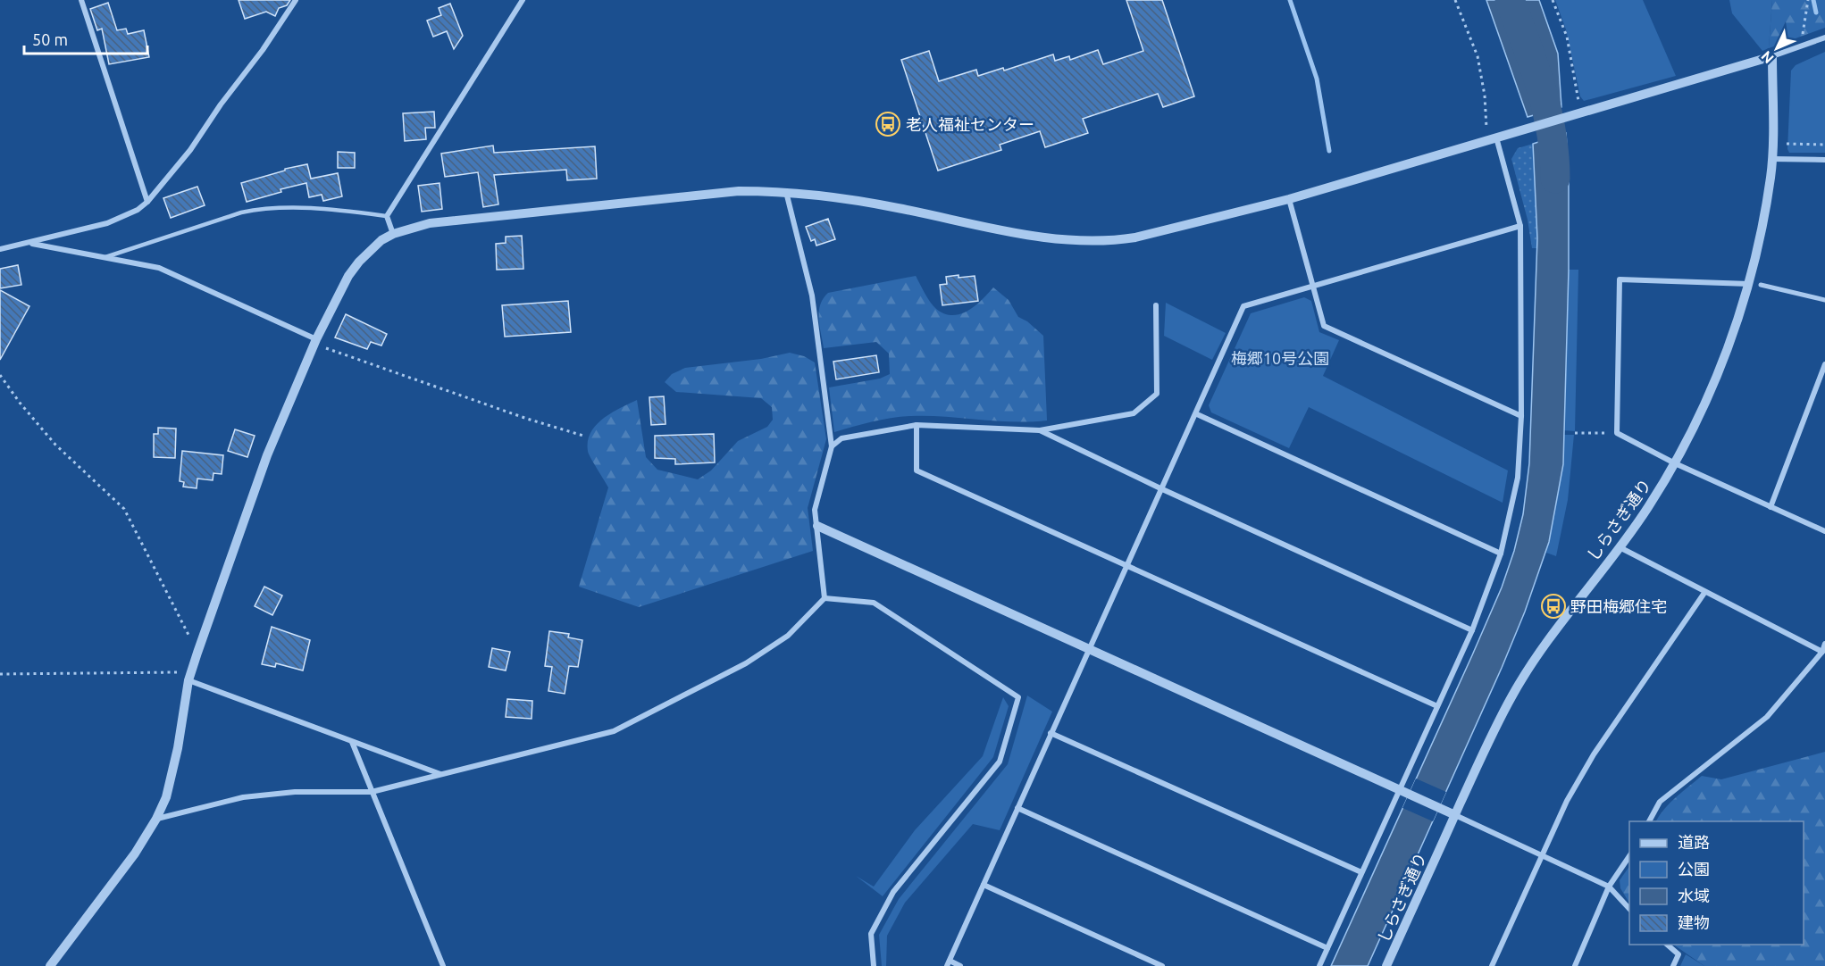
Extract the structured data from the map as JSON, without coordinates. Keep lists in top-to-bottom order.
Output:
{
  "streets": {
    "street": ["しらさぎ通り"]
  },
  "parks": ["梅郷10号公園"],
  "places": {
    "bus stop": ["老人福祉センター", "野田梅郷住宅"]
  },
  "legend": [
    "道路",
    "公園",
    "水域",
    "建物"
  ],
  "scale_bar": "50 m",
  "north": "bottom left"
}
